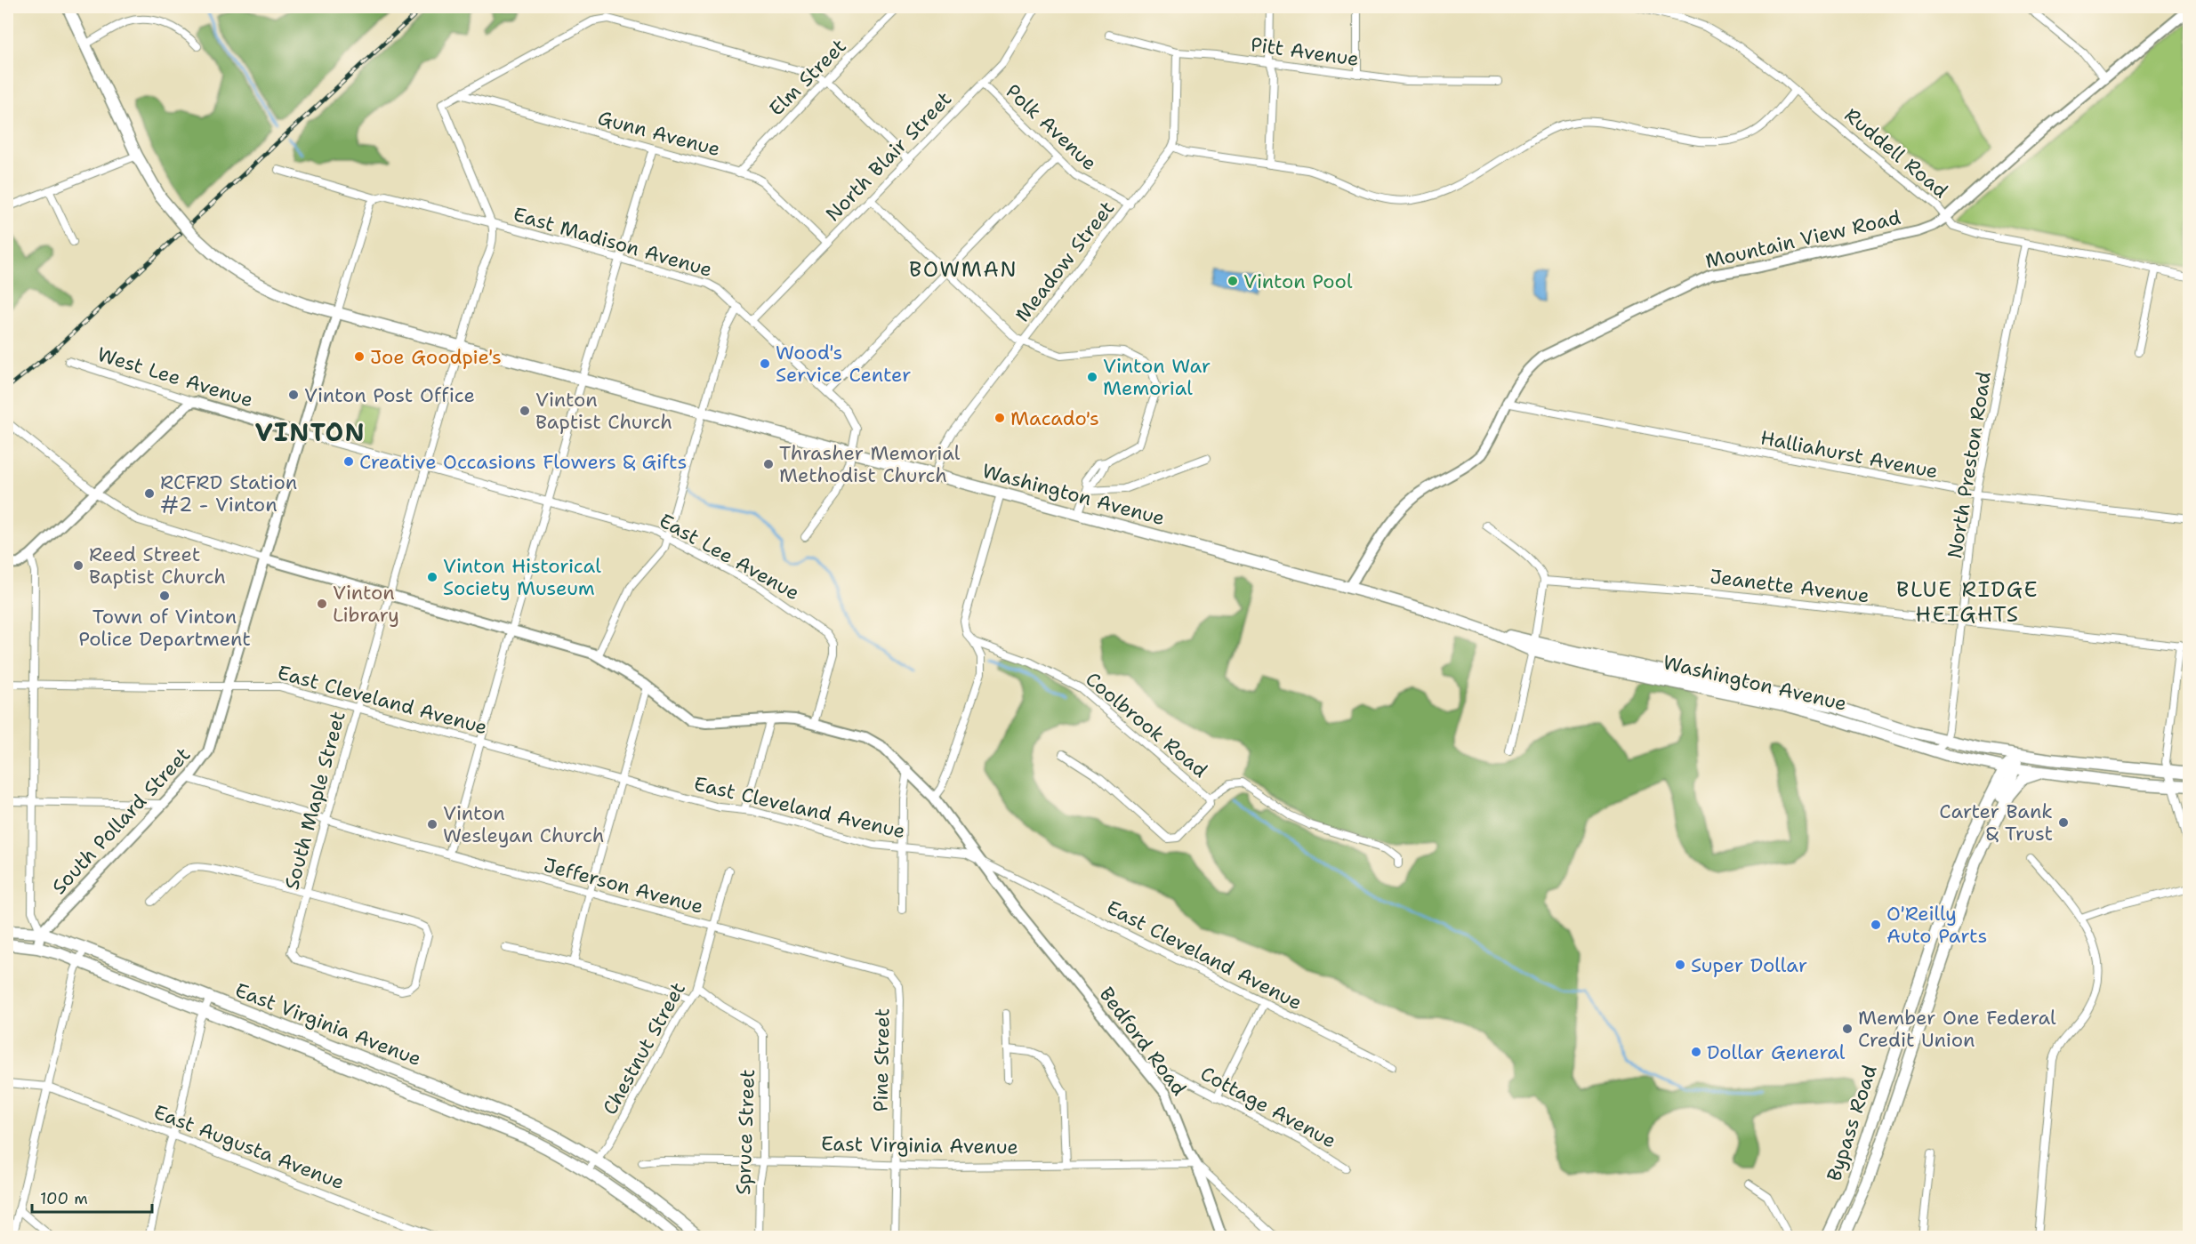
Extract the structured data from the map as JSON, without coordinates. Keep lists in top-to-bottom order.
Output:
{
  "streets": {
    "main road": ["Washington Avenue", "East Virginia Avenue", "Bypass Road"],
    "street": [
      "Pitt Avenue",
      "Elm Street",
      "Polk Avenue",
      "Gunn Avenue",
      "Ruddell Road",
      "North Blair Street",
      "Mountain View Road",
      "East Madison Avenue",
      "Meadow Street",
      "West Lee Avenue",
      "Halliahurst Avenue",
      "North Preston Road",
      "East Lee Avenue",
      "Jeanette Avenue",
      "East Cleveland Avenue",
      "Coolbrook Road",
      "South Maple Street",
      "South Pollard Street",
      "Jefferson Avenue",
      "Bedford Road",
      "Chestnut Street",
      "Pine Street",
      "Cottage Avenue",
      "Spruce Street",
      "East Augusta Avenue"
    ]
  },
  "crossings": [
    ["Elm Street", "Gunn Avenue"],
    ["Polk Avenue", "North Blair Street"],
    ["Polk Avenue", "Meadow Street"],
    ["Gunn Avenue", "North Blair Street"],
    ["Ruddell Road", "Mountain View Road"],
    ["Ruddell Road", "North Preston Road"],
    ["North Blair Street", "East Madison Avenue"],
    ["Mountain View Road", "Halliahurst Avenue"],
    ["Mountain View Road", "Washington Avenue"],
    ["East Madison Avenue", "Washington Avenue"],
    ["East Madison Avenue", "South Maple Street"],
    ["Meadow Street", "Washington Avenue"],
    ["West Lee Avenue", "East Lee Avenue"],
    ["West Lee Avenue", "South Pollard Street"],
    ["Halliahurst Avenue", "North Preston Road"],
    ["North Preston Road", "Washington Avenue"],
    ["North Preston Road", "Jeanette Avenue"],
    ["Washington Avenue", "South Maple Street"],
    ["Washington Avenue", "South Pollard Street"],
    ["Washington Avenue", "Bypass Road"],
    ["East Lee Avenue", "South Maple Street"],
    ["East Lee Avenue", "South Pollard Street"],
    ["East Lee Avenue", "Bedford Road"],
    ["East Cleveland Avenue", "South Maple Street"],
    ["East Cleveland Avenue", "South Pollard Street"],
    ["East Cleveland Avenue", "Bedford Road"],
    ["South Maple Street", "Jefferson Avenue"],
    ["South Maple Street", "Bedford Road"],
    ["South Pollard Street", "Jefferson Avenue"],
    ["South Pollard Street", "East Virginia Avenue"],
    ["South Pollard Street", "Bedford Road"],
    ["Jefferson Avenue", "Chestnut Street"],
    ["Jefferson Avenue", "Pine Street"],
    ["East Virginia Avenue", "Bedford Road"],
    ["East Virginia Avenue", "Chestnut Street"],
    ["East Virginia Avenue", "Pine Street"],
    ["East Virginia Avenue", "Spruce Street"],
    ["Bedford Road", "Cottage Avenue"],
    ["Chestnut Street", "Spruce Street"]
  ],
  "districts": ["BOWMAN", "VINTON", "BLUE RIDGE HEIGHTS"],
  "places": [
    "Vinton Pool",
    "Joe Goodpie's",
    "Wood's Service Center",
    "Vinton War Memorial",
    "Vinton Post Office",
    "Vinton Baptist Church",
    "Macado's",
    "Creative Occasions Flowers & Gifts",
    "Thrasher Memorial Methodist Church",
    "RCFRD Station #2 - Vinton",
    "Reed Street Baptist Church",
    "Vinton Historical Society Museum",
    "Town of Vinton Police Department",
    "Vinton Library",
    "Carter Bank & Trust",
    "Vinton Wesleyan Church",
    "O'Reilly Auto Parts",
    "Super Dollar",
    "Member One Federal Credit Union",
    "Dollar General"
  ],
  "scale_bar": "100 m"
}
